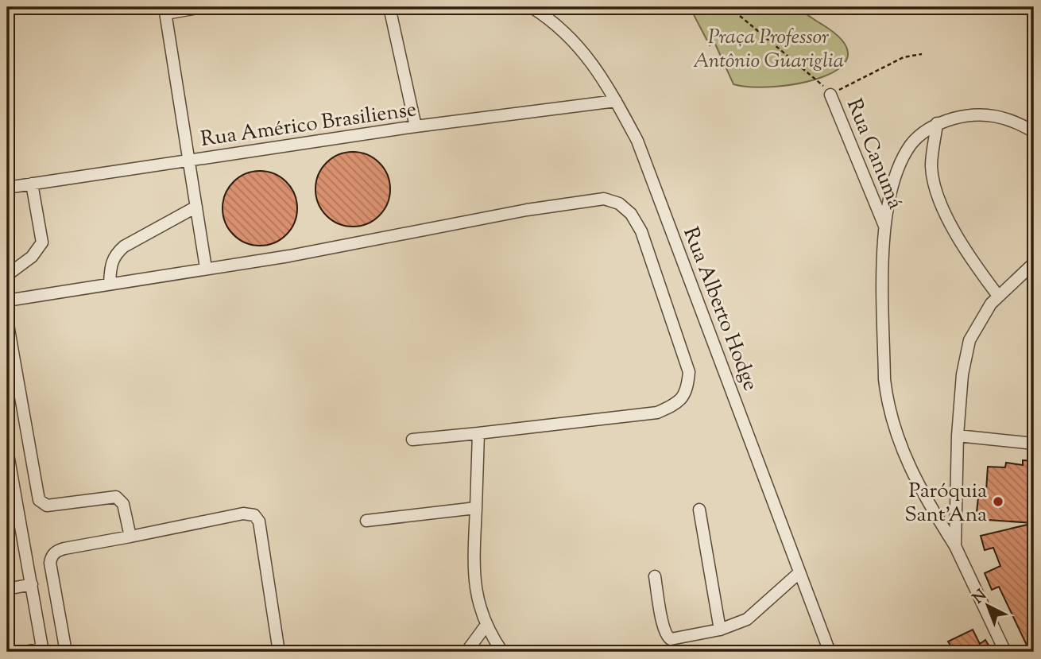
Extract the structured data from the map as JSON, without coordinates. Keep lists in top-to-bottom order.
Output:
{
  "streets": {
    "street": ["Rua Américo Brasiliense", "Rua Canumá", "Rua Alberto Hodge"]
  },
  "crossings": [
    ["Rua Américo Brasiliense", "Rua Alberto Hodge"]
  ],
  "parks": ["Praça Professor Antônio Guariglia"],
  "places": ["Paróquia Sant’Ana"],
  "north": "top left"
}
